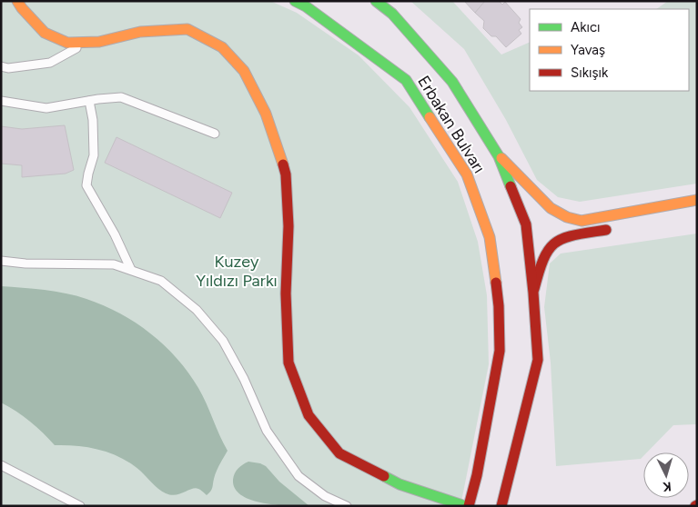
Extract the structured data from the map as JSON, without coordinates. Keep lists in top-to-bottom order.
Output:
{
  "streets": {
    "main road": ["Erbakan Bulvarı"]
  },
  "parks": ["Kuzey Yıldızı Parkı"],
  "legend": ["Akıcı", "Yavaş", "Sıkışık"],
  "north": "bottom"
}
